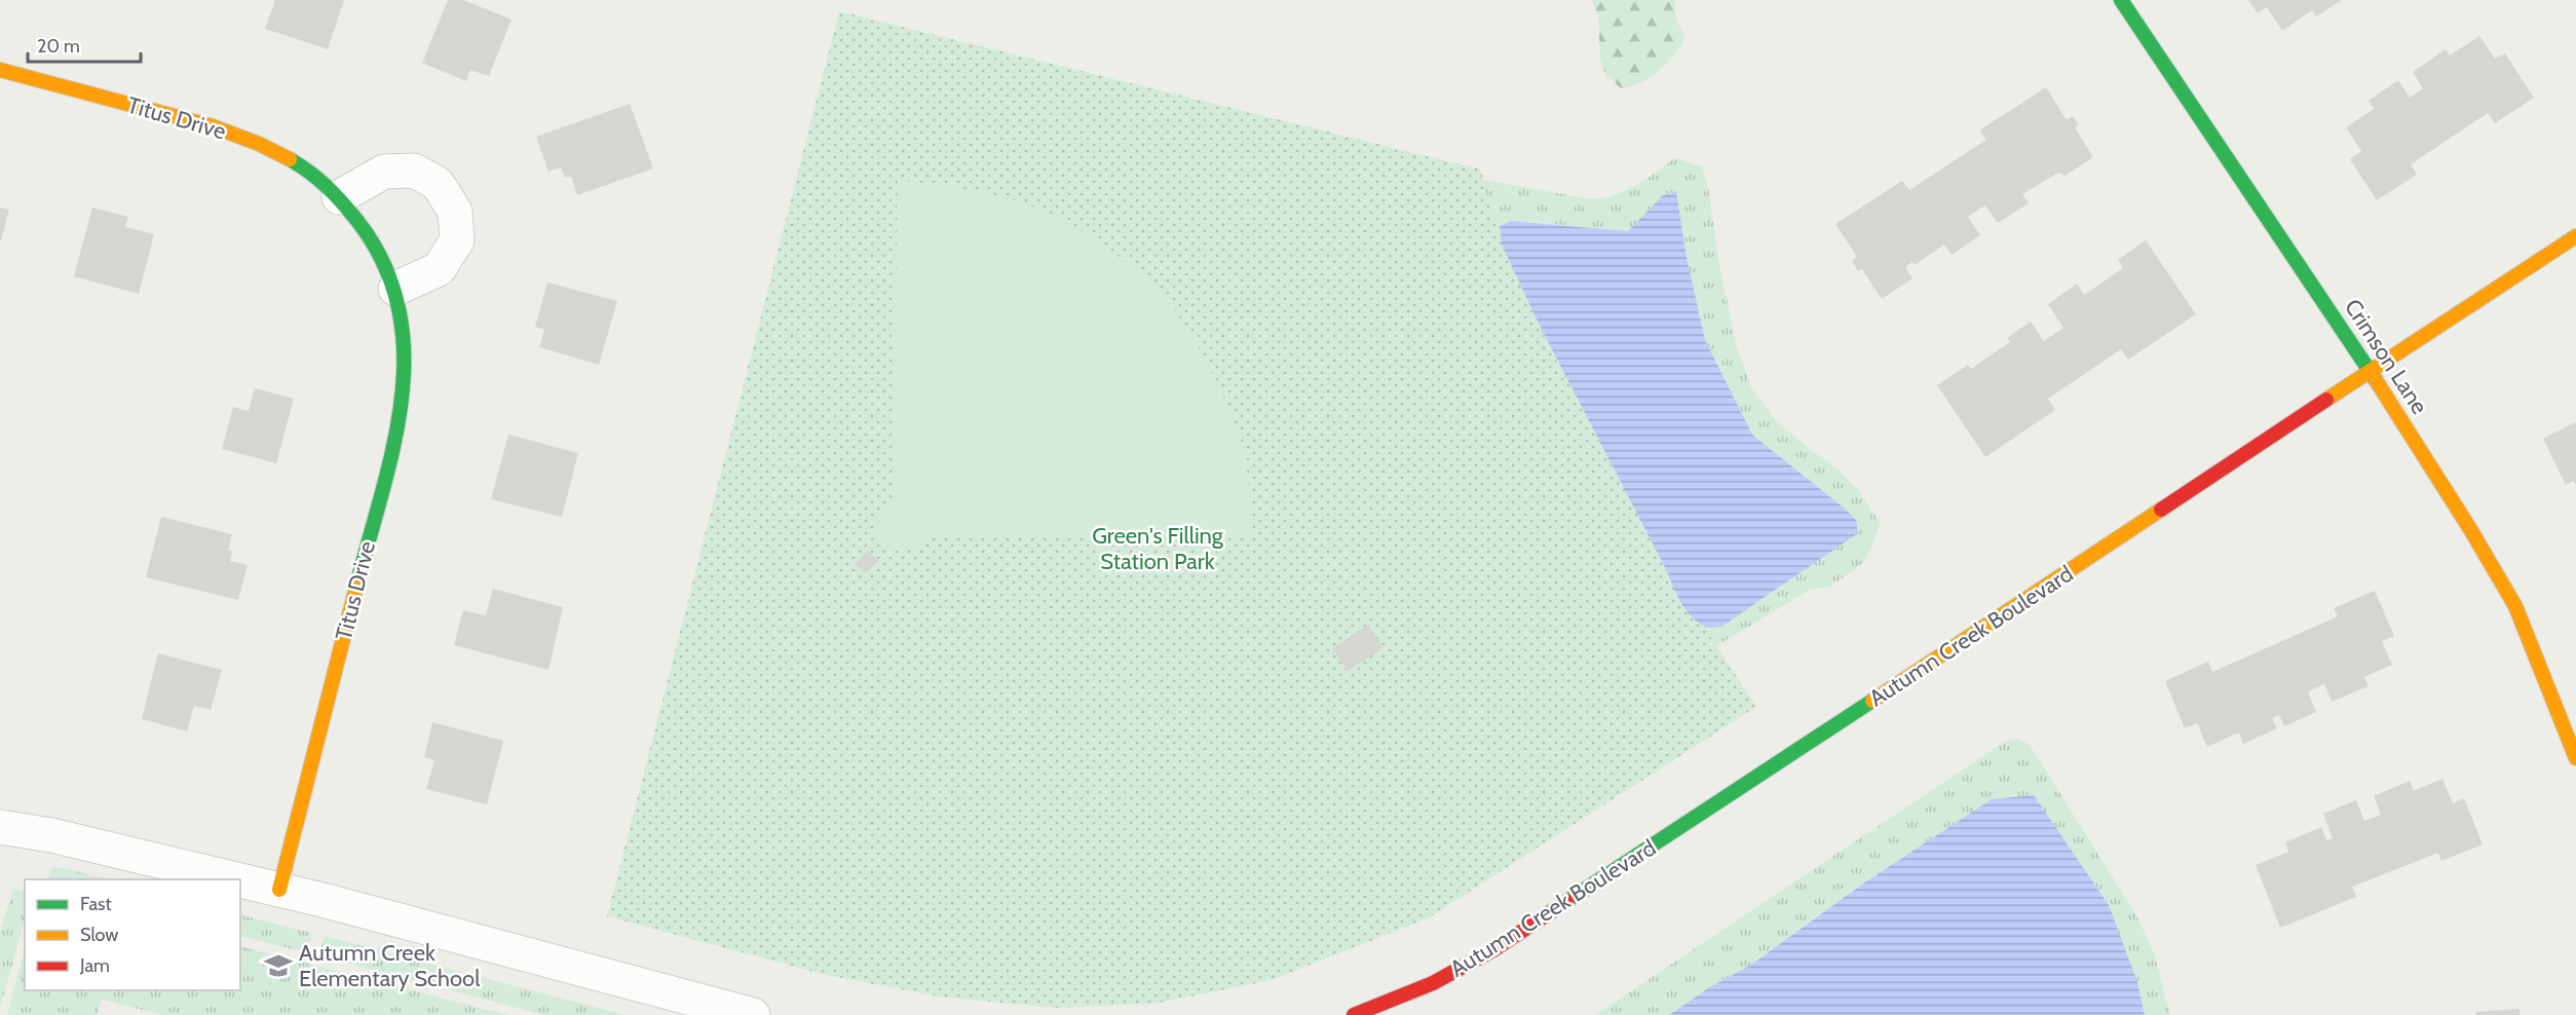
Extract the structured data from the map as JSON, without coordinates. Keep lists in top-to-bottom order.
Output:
{
  "streets": {
    "street": ["Titus Drive", "Crimson Lane", "Autumn Creek Boulevard"]
  },
  "crossings": [
    ["Crimson Lane", "Autumn Creek Boulevard"]
  ],
  "parks": ["Green's Filling Station Park"],
  "places": {
    "school or university": ["Autumn Creek Elementary School"]
  },
  "legend": ["Fast", "Slow", "Jam"],
  "scale_bar": "20 m"
}
